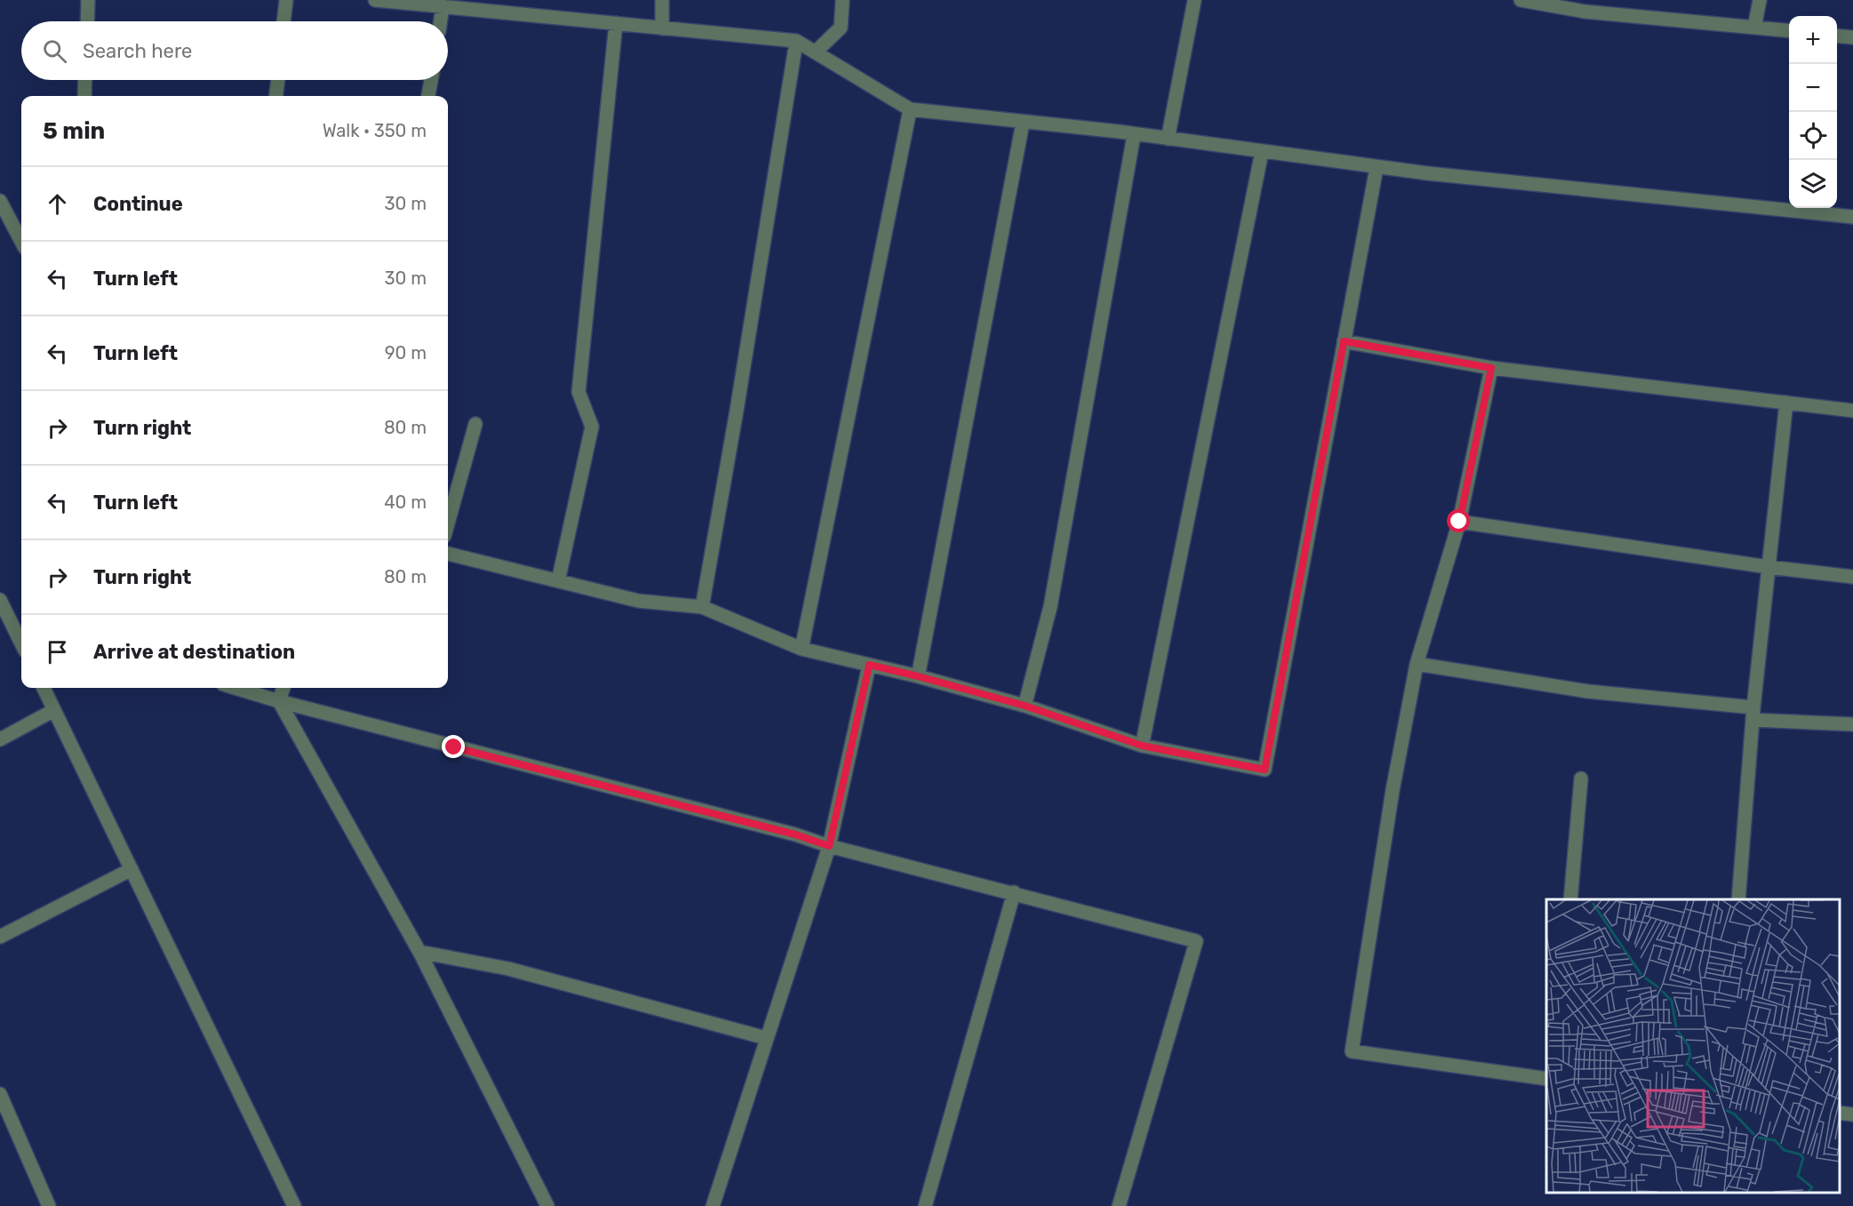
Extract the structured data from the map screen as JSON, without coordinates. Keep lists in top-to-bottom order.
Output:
{
  "page": {
    "map_buttons": ["+", "−"],
    "search": "Search here",
    "heading": ["5 min", "Walk · 350 m"],
    "list": [
      ["Continue", "30 m"],
      ["Turn left", "30 m"],
      ["Turn left", "90 m"],
      ["Turn right", "80 m"],
      ["Turn left", "40 m"],
      ["Turn right", "80 m"],
      "Arrive at destination"
    ]
  }
}
